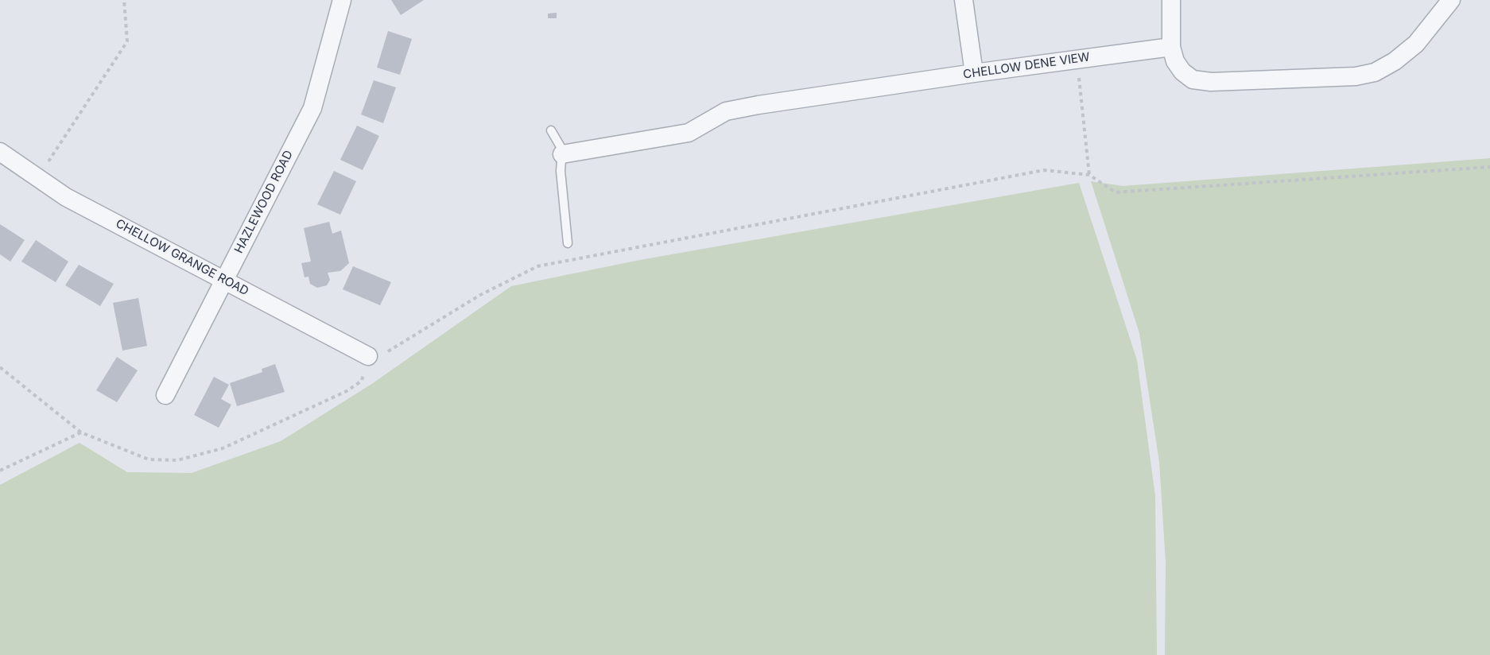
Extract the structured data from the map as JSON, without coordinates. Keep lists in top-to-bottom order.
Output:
{
  "streets": {
    "street": ["CHELLOW DENE VIEW", "HAZLEWOOD ROAD", "CHELLOW GRANGE ROAD"]
  },
  "crossings": [
    ["HAZLEWOOD ROAD", "CHELLOW GRANGE ROAD"]
  ]
}
